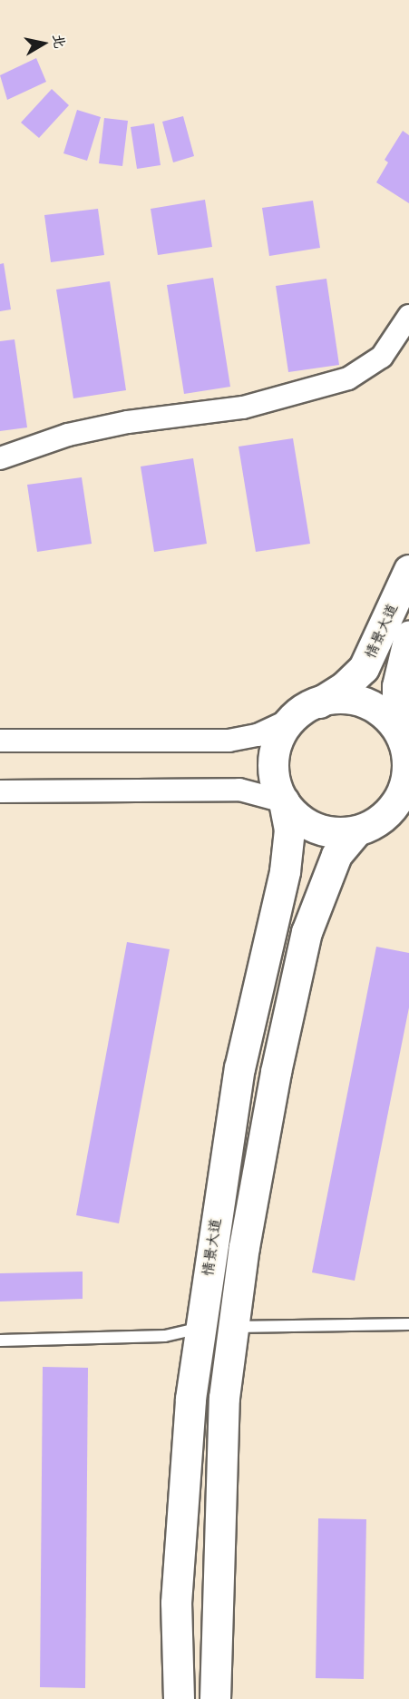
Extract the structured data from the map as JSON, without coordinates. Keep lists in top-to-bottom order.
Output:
{
  "streets": {
    "street": ["情景大道"]
  },
  "north": "right"
}
